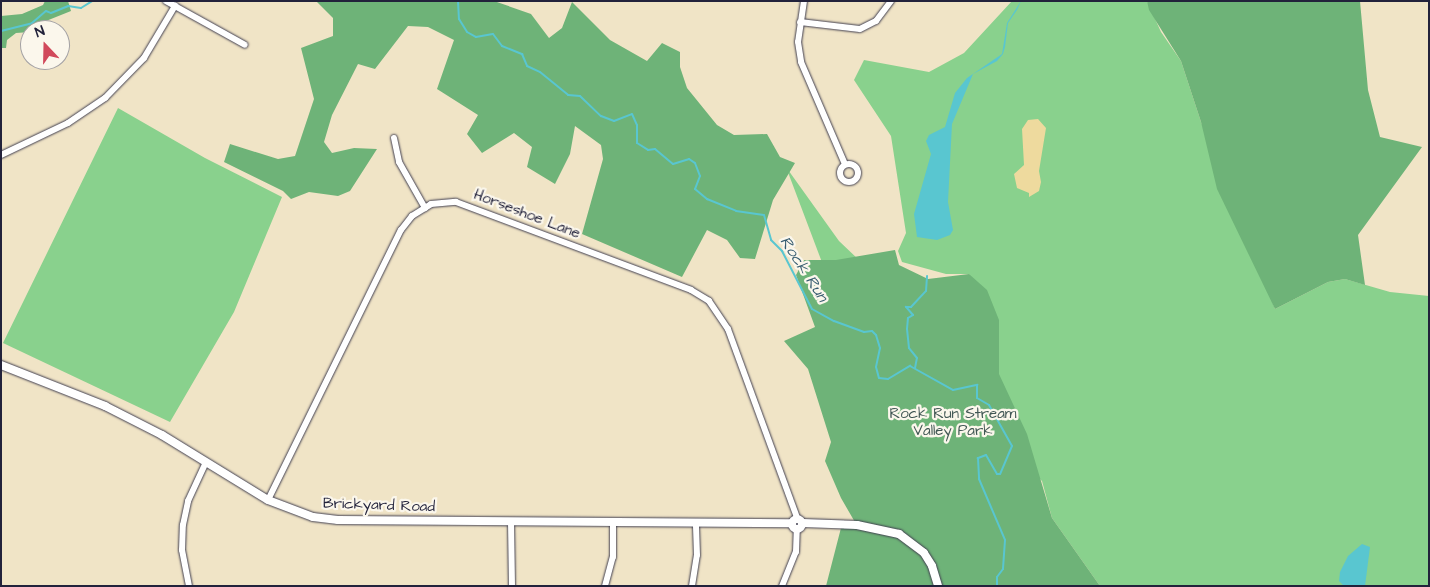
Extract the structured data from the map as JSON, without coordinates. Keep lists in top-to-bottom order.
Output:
{
  "streets": {
    "street": ["Horseshoe Lane", "Brickyard Road"]
  },
  "crossings": [
    ["Horseshoe Lane", "Brickyard Road"]
  ],
  "water": ["Rock Run"],
  "parks": ["Rock Run Stream Valley Park"],
  "north": "top"
}
